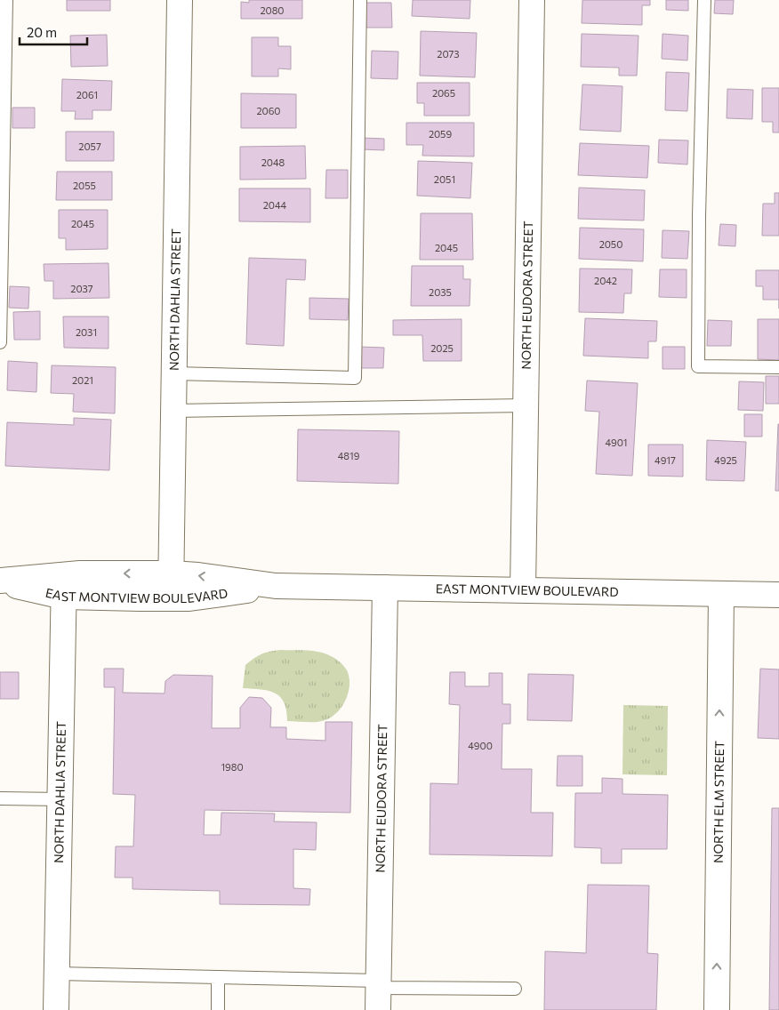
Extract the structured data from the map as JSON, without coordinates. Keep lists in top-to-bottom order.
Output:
{
  "streets": {
    "street": [
      "NORTH EUDORA STREET",
      "NORTH DAHLIA STREET",
      "EAST MONTVIEW BOULEVARD",
      "NORTH ELM STREET"
    ]
  },
  "crossings": [
    ["NORTH EUDORA STREET", "EAST MONTVIEW BOULEVARD"],
    ["NORTH DAHLIA STREET", "EAST MONTVIEW BOULEVARD"],
    ["EAST MONTVIEW BOULEVARD", "NORTH ELM STREET"]
  ],
  "one_way": ["NORTH ELM STREET"],
  "house_numbers": [
    "2080",
    "2073",
    "2065",
    "2061",
    "2060",
    "2059",
    "2057",
    "2048",
    "2051",
    "2055",
    "2044",
    "2045",
    "2050",
    "2045",
    "2042",
    "2037",
    "2035",
    "2031",
    "2025",
    "2021",
    "4901",
    "4819",
    "4917",
    "4925",
    "4900",
    "1980"
  ],
  "scale_bar": "20 m"
}
